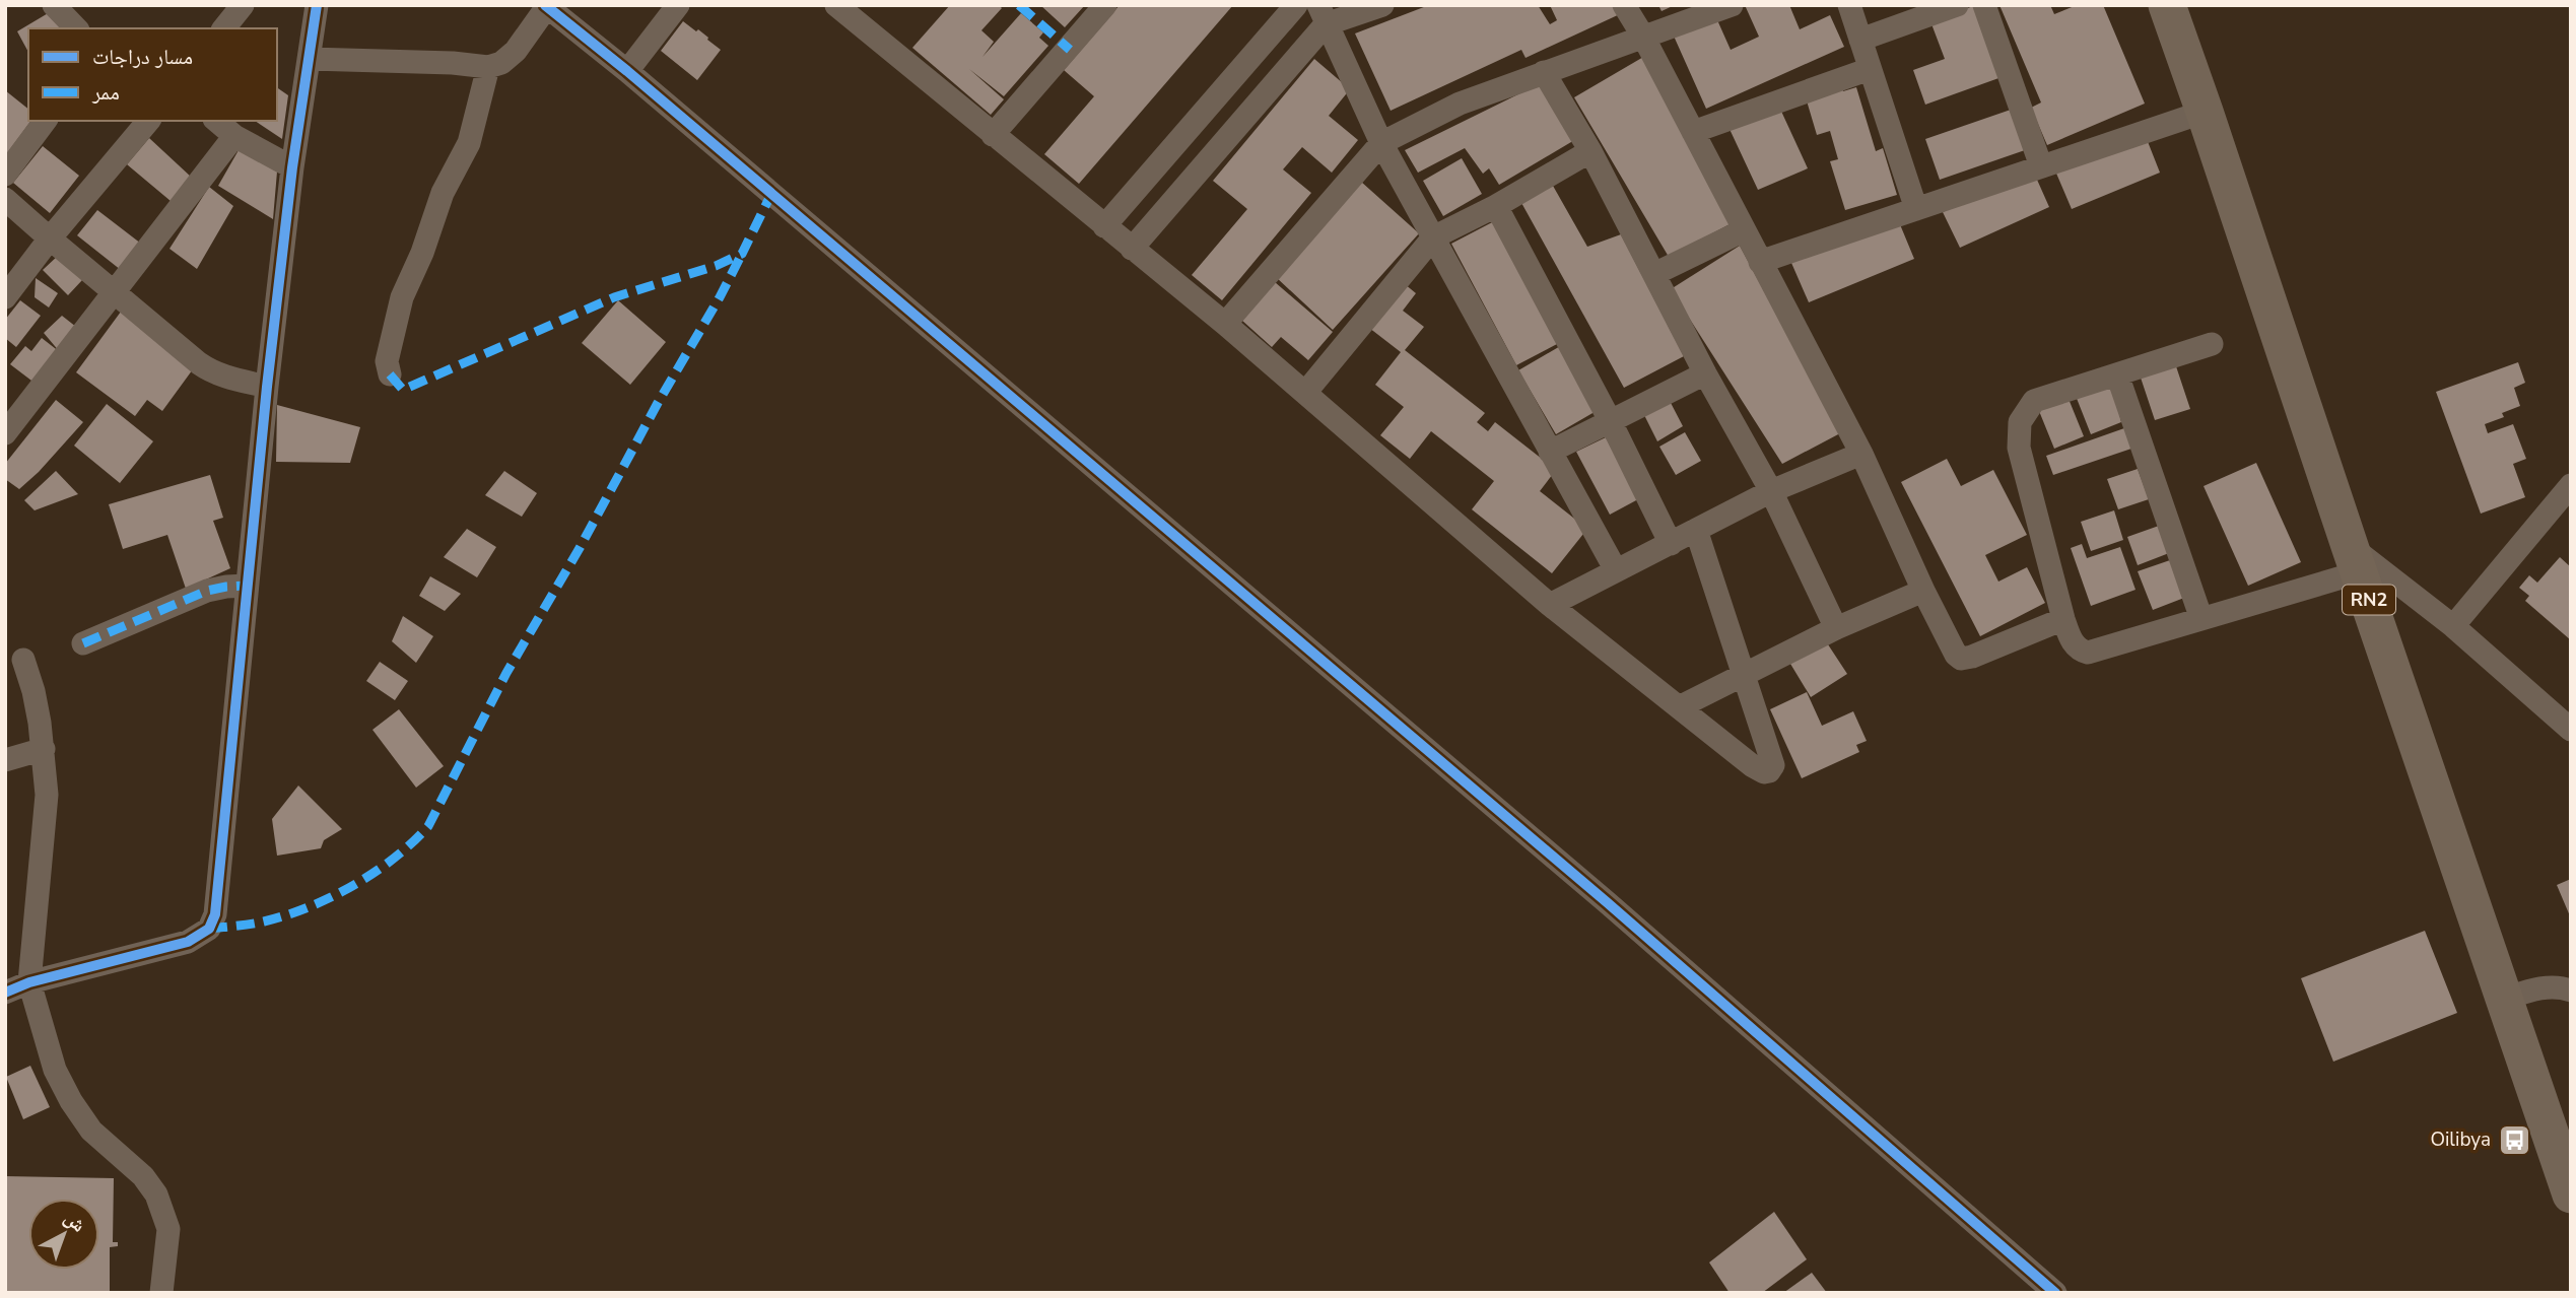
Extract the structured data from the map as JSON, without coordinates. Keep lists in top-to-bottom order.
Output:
{
  "streets": {
    "highway": ["RN2"]
  },
  "places": {
    "bus stop": ["Oilibya"]
  },
  "legend": ["مسار دراجات", "ممر"],
  "north": "top right"
}
